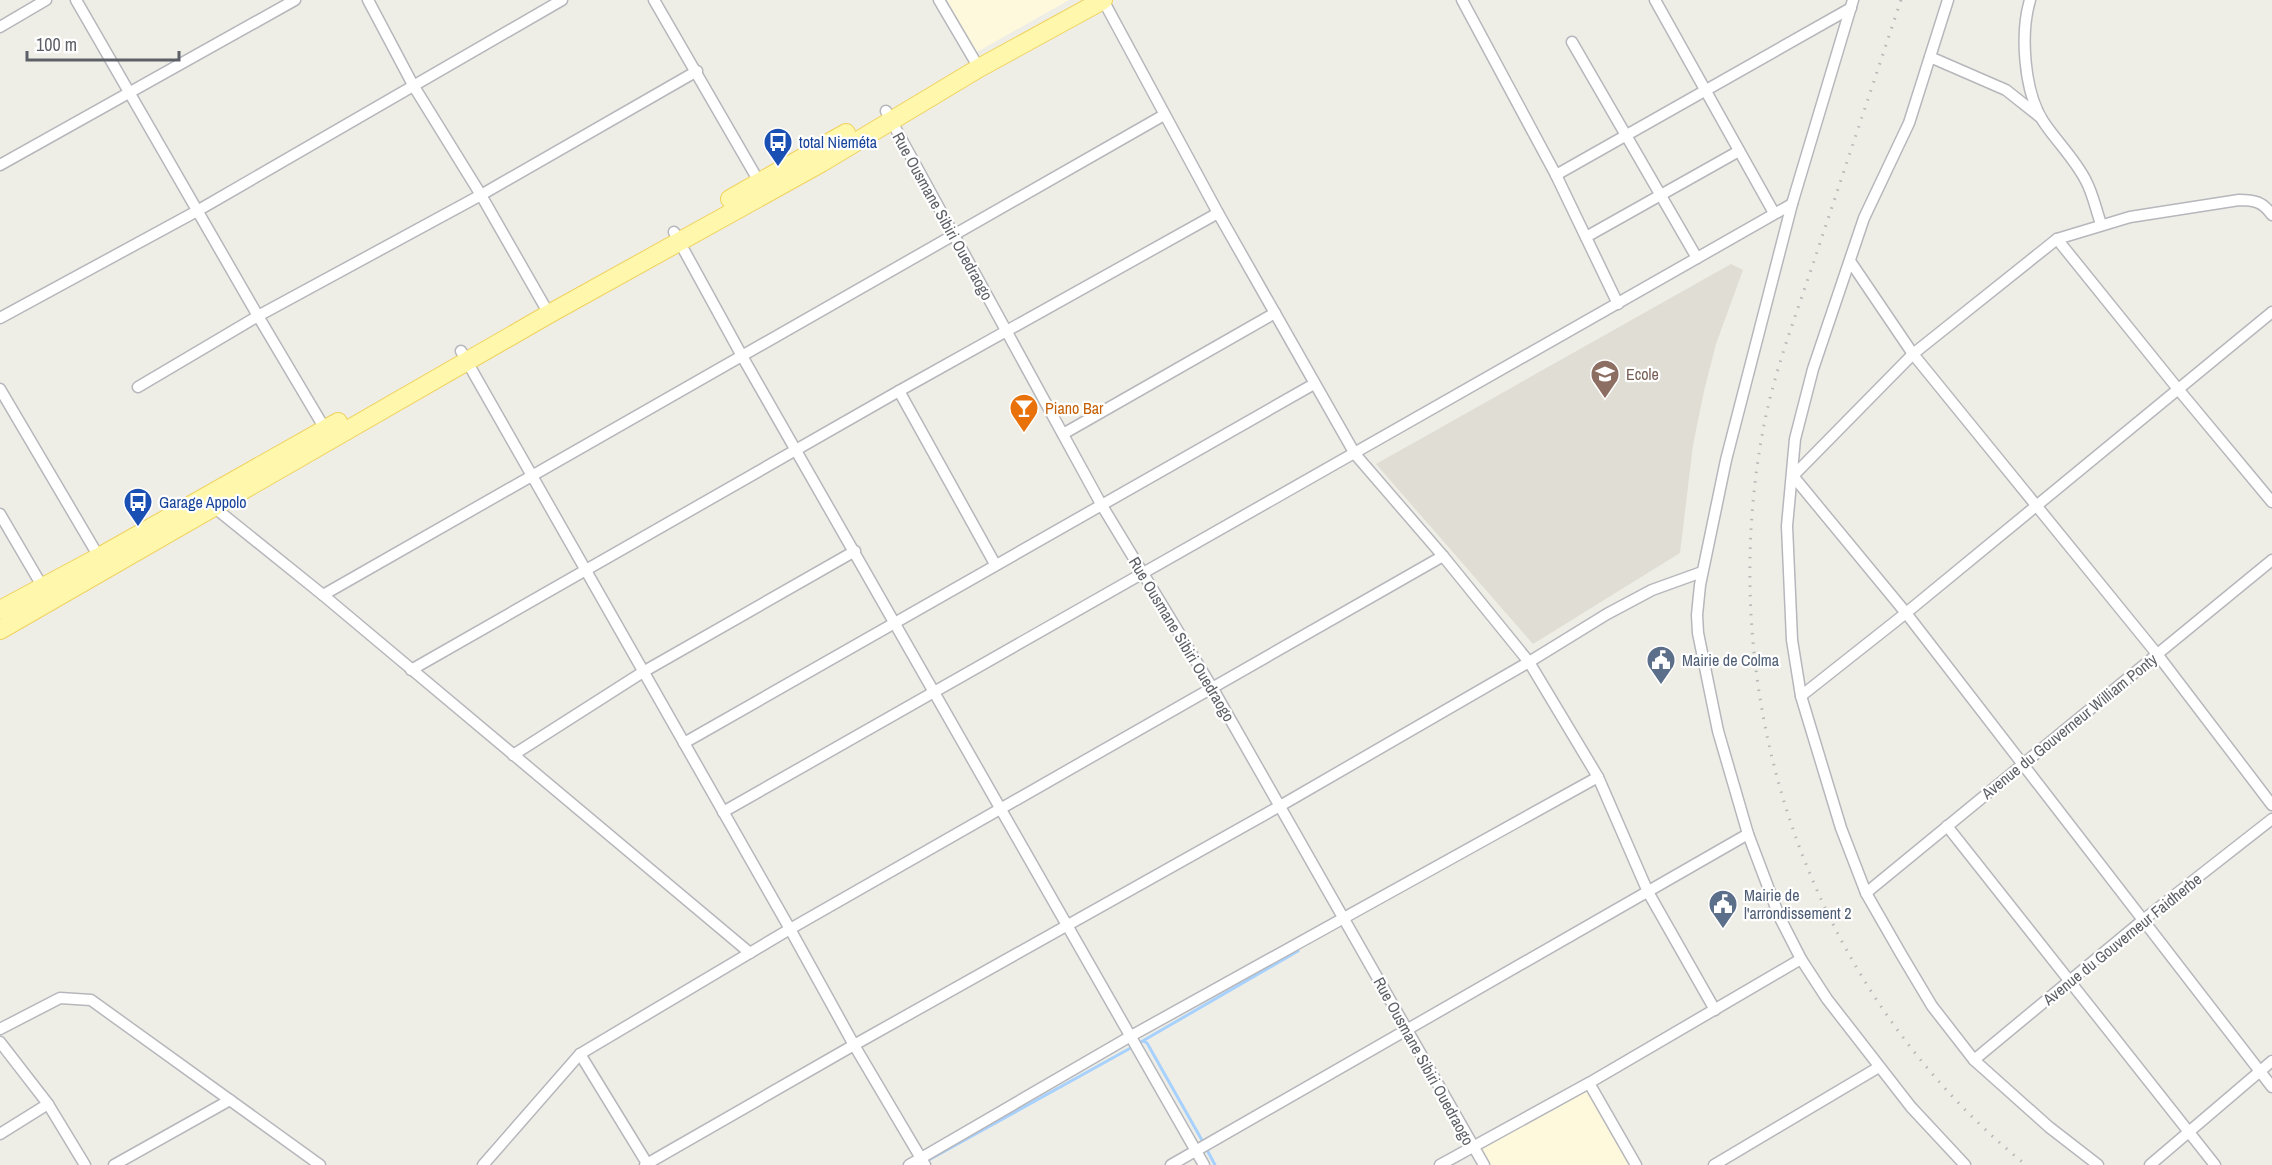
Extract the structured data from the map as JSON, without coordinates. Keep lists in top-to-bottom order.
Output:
{
  "streets": {
    "street": ["Rue Ousmane Sibiri Ouedraogo", "Avenue du Gouverneur William Ponty", "Avenue du Gouverneur Faidherbe"]
  },
  "places": {
    "bus stop": ["total Nieméta", "Garage Appolo"],
    "school or university": ["Ecole"],
    "bar": ["Piano Bar"],
    "public building": ["Mairie de Colma", "Mairie de l'arrondissement 2"]
  },
  "scale_bar": "100 m"
}
